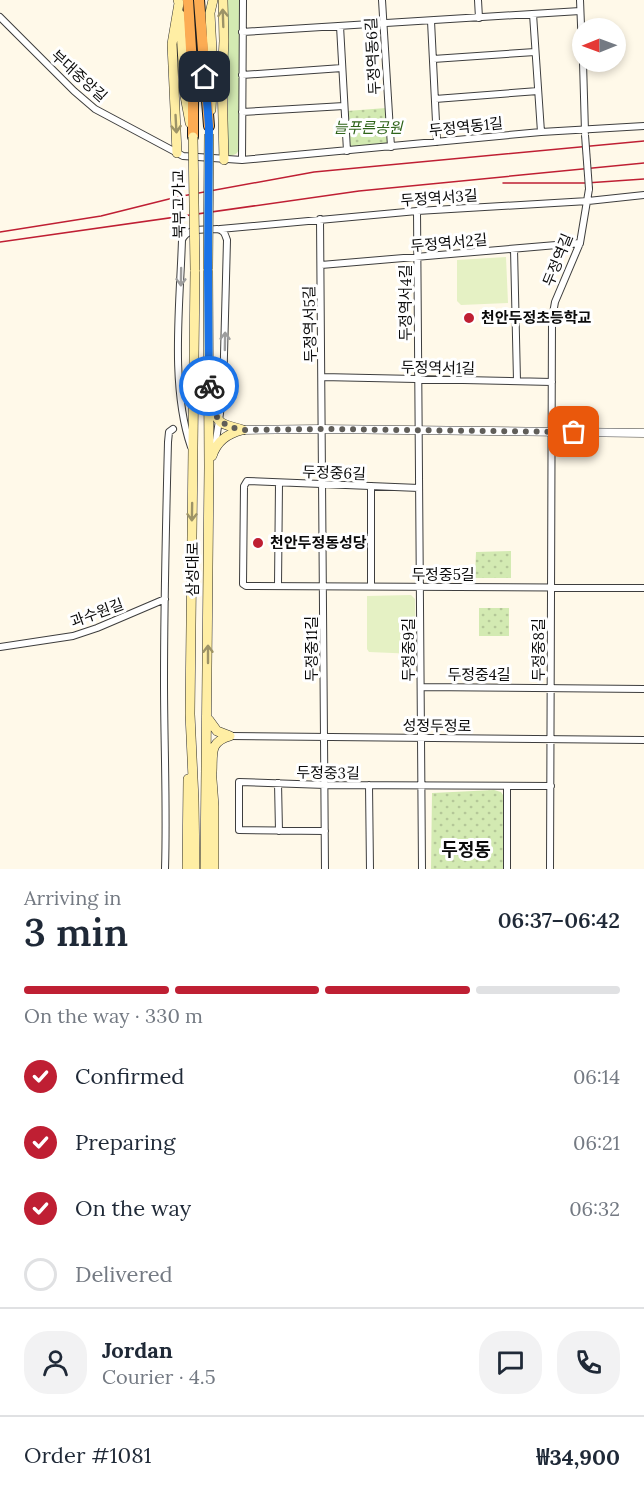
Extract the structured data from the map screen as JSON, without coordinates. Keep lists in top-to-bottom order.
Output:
{
  "streets": {
    "main road": ["북부고가교", "삼성대로"],
    "street": [
      "두정역동6길",
      "부대중앙길",
      "두정역동1길",
      "두정역서3길",
      "두정역서2길",
      "두정역길",
      "두정역서4길",
      "두정역서5길",
      "두정역서1길",
      "두정중6길",
      "두정중5길",
      "과수원길",
      "두정중11길",
      "두정중9길",
      "두정중8길",
      "두정중4길",
      "성정두정로",
      "두정중3길"
    ]
  },
  "crossings": [
    ["두정역동6길", "두정역동1길"],
    ["부대중앙길", "두정역동1길"],
    ["두정역동1길", "두정역길"],
    ["두정역서3길", "두정역길"],
    ["두정역서3길", "두정역서4길"],
    ["두정역서3길", "두정역서5길"],
    ["두정역서3길", "삼성대로"],
    ["북부고가교", "삼성대로"],
    ["두정역서2길", "두정역길"],
    ["두정역서2길", "두정역서4길"],
    ["두정역서2길", "두정역서5길"],
    ["두정역길", "두정역서1길"],
    ["두정역길", "두정중8길"],
    ["두정역서4길", "두정역서1길"],
    ["두정역서4길", "두정중9길"],
    ["두정역서5길", "두정역서1길"],
    ["두정역서5길", "두정중11길"],
    ["두정중6길", "두정중5길"],
    ["두정중6길", "두정중11길"],
    ["두정중6길", "두정중9길"],
    ["두정중5길", "두정중11길"],
    ["두정중5길", "두정중9길"],
    ["두정중5길", "두정중8길"],
    ["두정중11길", "성정두정로"],
    ["두정중11길", "두정중3길"],
    ["두정중9길", "두정중4길"],
    ["두정중9길", "성정두정로"],
    ["두정중9길", "두정중3길"],
    ["두정중8길", "두정중4길"],
    ["두정중8길", "성정두정로"],
    ["두정중8길", "두정중3길"]
  ],
  "districts": ["두정동"],
  "parks": ["늘푸른공원"],
  "places": ["천안두정초등학교", "천안두정동성당"],
  "north": "left",
  "page": {
    "heading": ["3 min", "Arriving in", "06:37–06:42"],
    "panel": [
      "Jordan",
      "Courier · 4.5",
      "Order #1081",
      "₩34,900"
    ],
    "bar": "On the way · 330 m",
    "list": [
      ["Confirmed", "06:14"],
      ["Preparing", "06:21"],
      ["On the way", "06:32"],
      "Delivered"
    ]
  }
}
